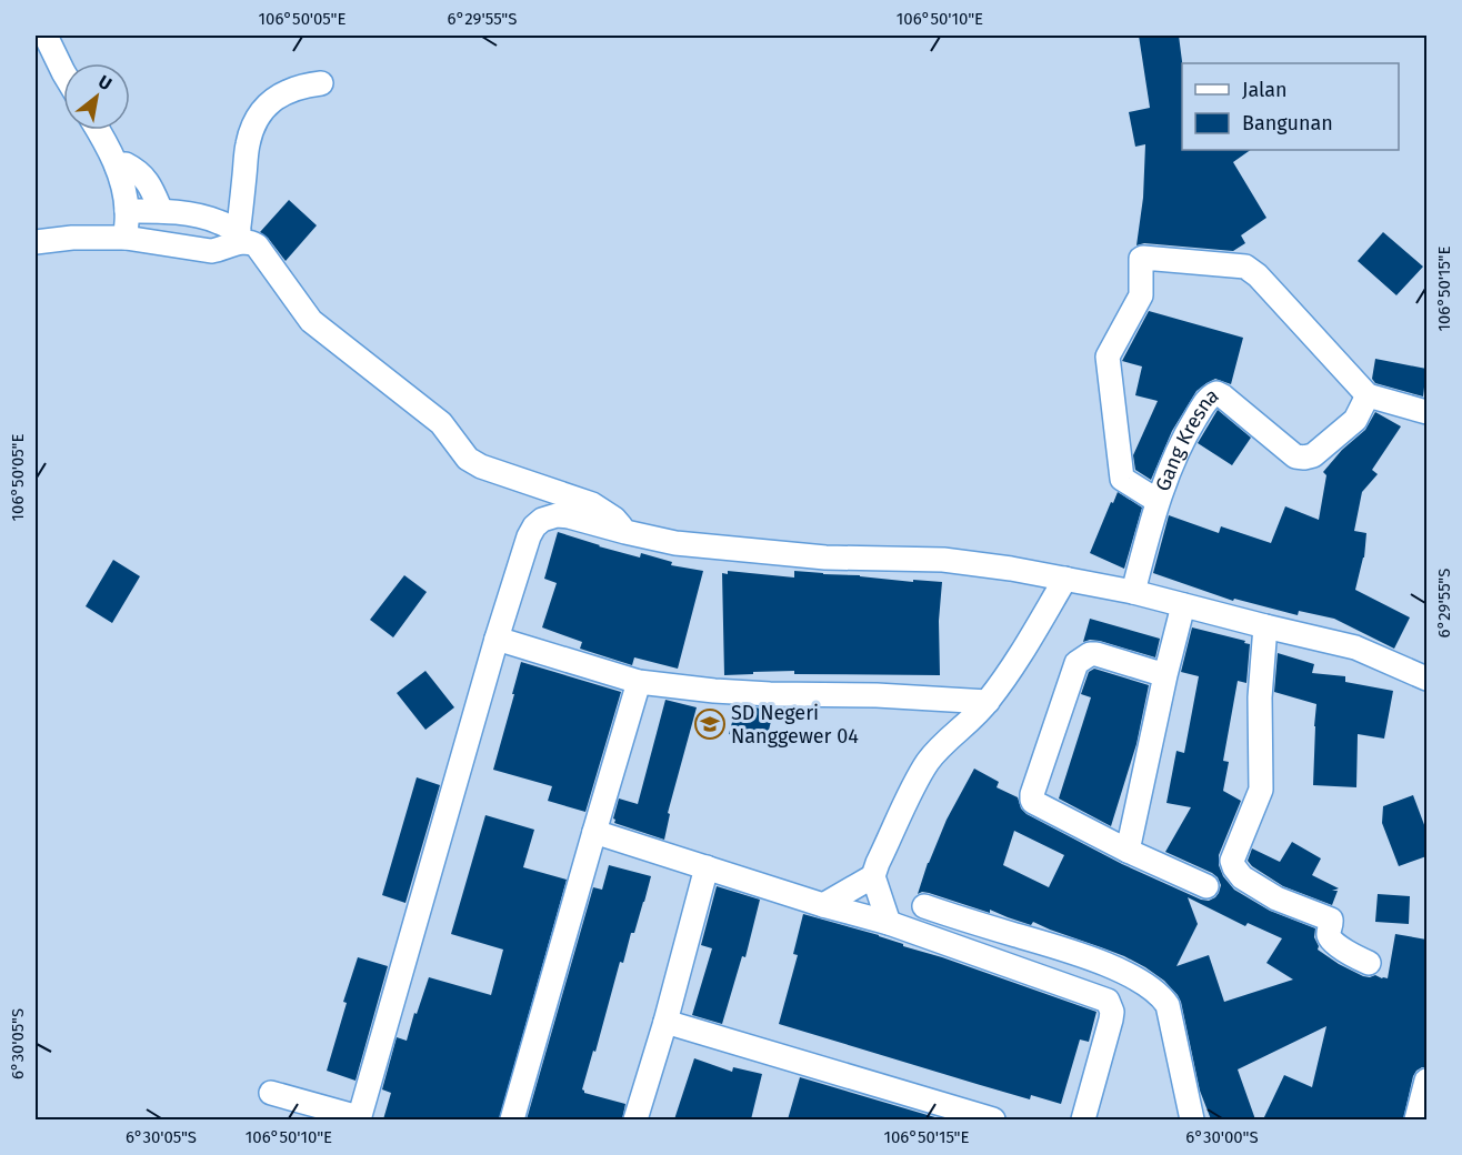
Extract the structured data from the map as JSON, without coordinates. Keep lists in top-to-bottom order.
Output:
{
  "streets": {
    "street": ["Gang Kresna"]
  },
  "places": {
    "school or university": ["SD Negeri Nanggewer 04"]
  },
  "legend": ["Jalan", "Bangunan"],
  "north": "top right",
  "coordinates": [
    "106°50'05\"E",
    "6°29'55\"S",
    "106°50'10\"E",
    "106°50'15\"E",
    "6°30'05\"S",
    "6°30'00\"S"
  ]
}
